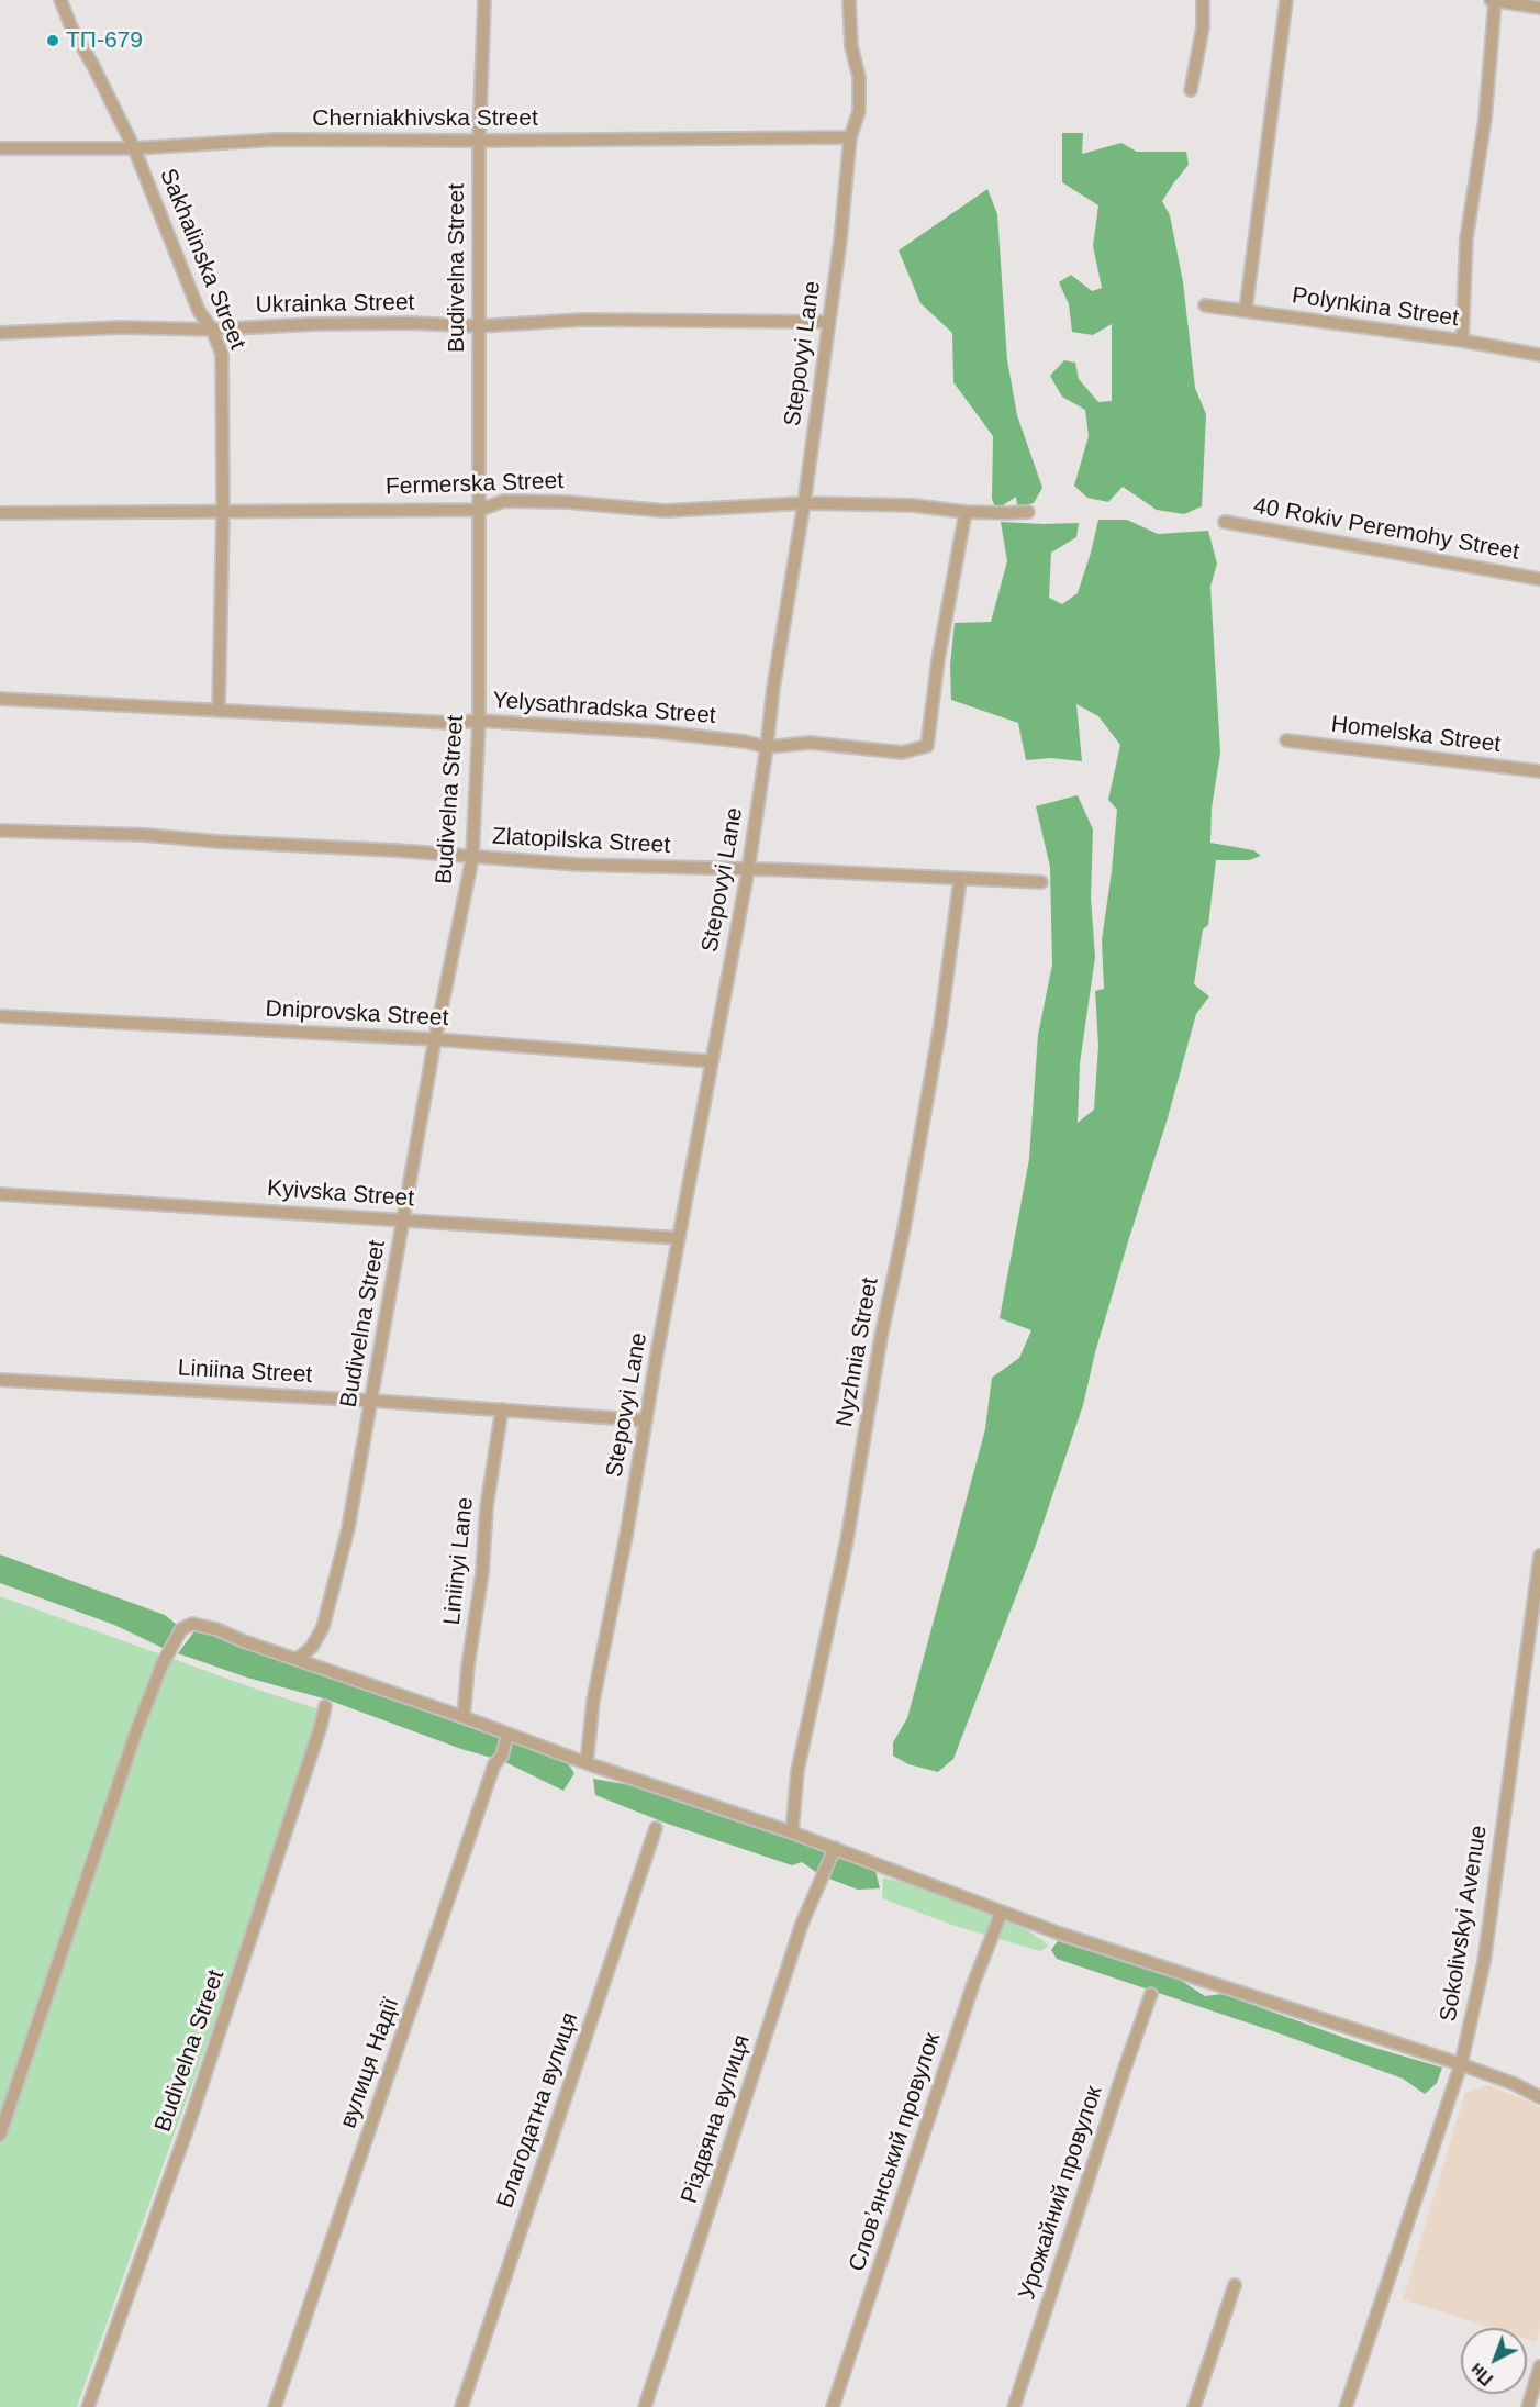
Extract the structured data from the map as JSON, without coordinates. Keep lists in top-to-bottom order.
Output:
{
  "streets": {
    "street": [
      "Cherniakhivska Street",
      "Sakhalinska Street",
      "Budivelna Street",
      "Ukrainka Street",
      "Polynkina Street",
      "Stepovyi Lane",
      "Fermerska Street",
      "40 Rokiv Peremohy Street",
      "Yelysathradska Street",
      "Homelska Street",
      "Zlatopilska Street",
      "Dniprovska Street",
      "Kyivska Street",
      "Nyzhnia Street",
      "Liniina Street",
      "Liniinyi Lane",
      "Sokolivskyi Avenue",
      "вулиця Надії",
      "Благодатна вулиця",
      "Різдвяна вулиця",
      "Словʼянський провулок",
      "Урожайний провулок"
    ]
  },
  "crossings": [
    ["Cherniakhivska Street", "Sakhalinska Street"],
    ["Cherniakhivska Street", "Budivelna Street"],
    ["Cherniakhivska Street", "Stepovyi Lane"],
    ["Sakhalinska Street", "Ukrainka Street"],
    ["Sakhalinska Street", "Fermerska Street"],
    ["Sakhalinska Street", "Yelysathradska Street"],
    ["Budivelna Street", "Ukrainka Street"],
    ["Budivelna Street", "Fermerska Street"],
    ["Budivelna Street", "Yelysathradska Street"],
    ["Budivelna Street", "Zlatopilska Street"],
    ["Budivelna Street", "Dniprovska Street"],
    ["Budivelna Street", "Kyivska Street"],
    ["Budivelna Street", "Liniina Street"],
    ["Ukrainka Street", "Stepovyi Lane"],
    ["Stepovyi Lane", "Fermerska Street"],
    ["Stepovyi Lane", "Yelysathradska Street"],
    ["Stepovyi Lane", "Zlatopilska Street"],
    ["Stepovyi Lane", "Dniprovska Street"],
    ["Stepovyi Lane", "Kyivska Street"],
    ["Stepovyi Lane", "Liniina Street"],
    ["Fermerska Street", "Yelysathradska Street"],
    ["Zlatopilska Street", "Nyzhnia Street"],
    ["Liniina Street", "Liniinyi Lane"]
  ],
  "places": ["ТП-679"],
  "north": "bottom left"
}
